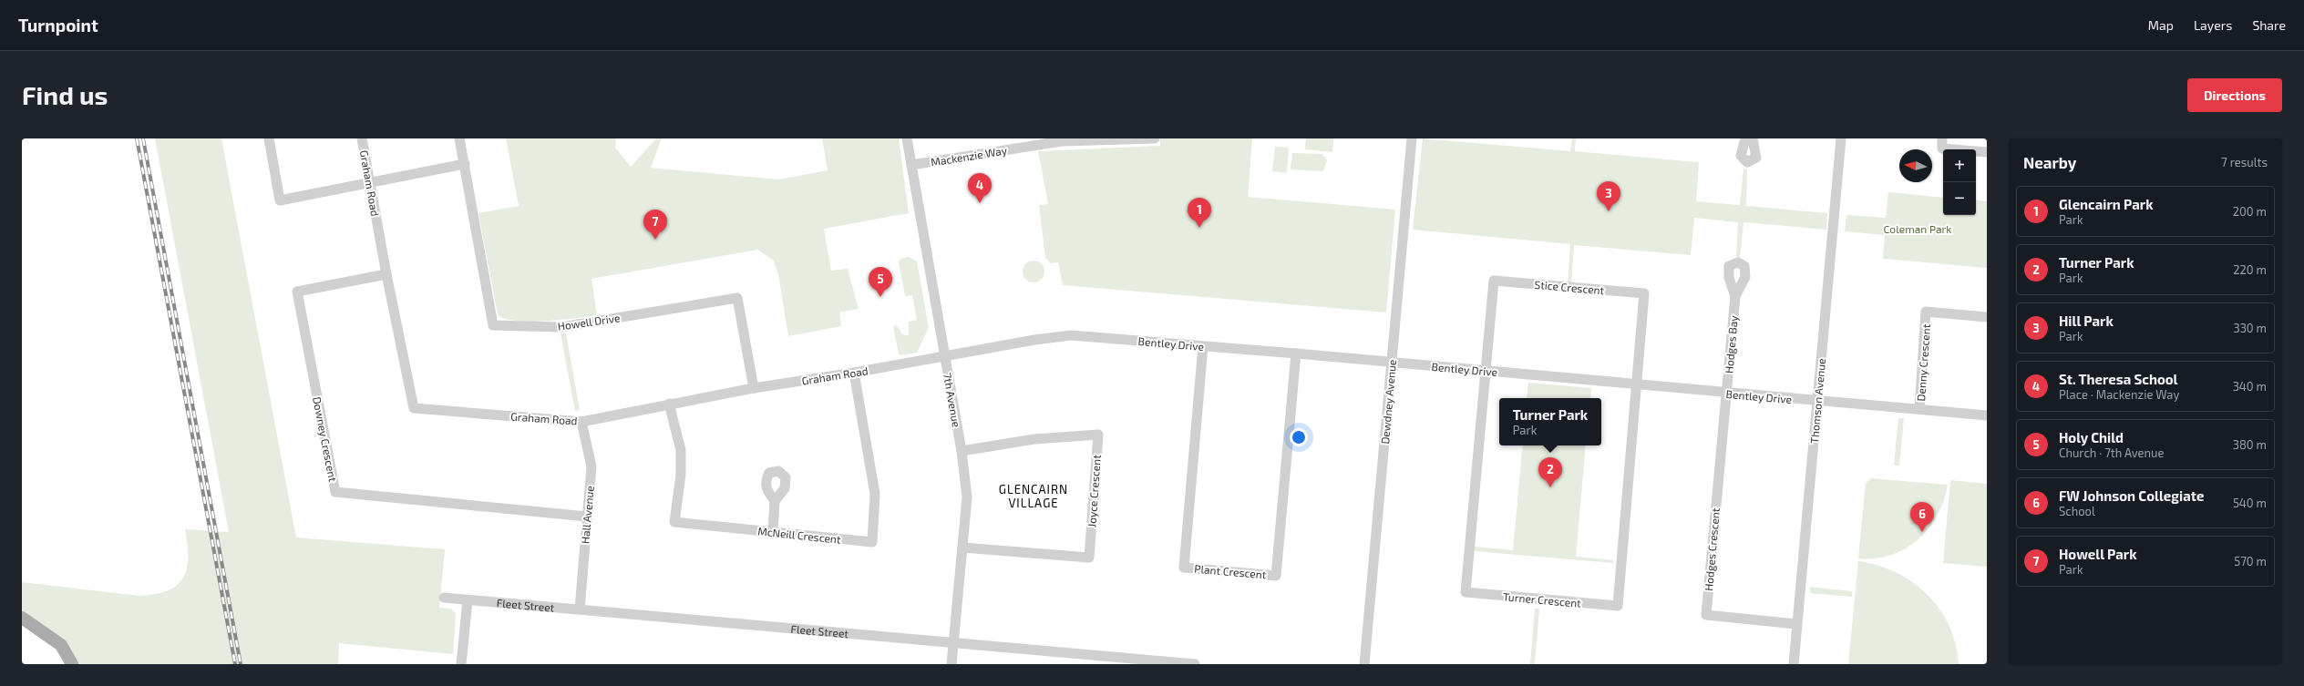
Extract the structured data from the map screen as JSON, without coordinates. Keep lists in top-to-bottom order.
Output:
{
  "streets": {
    "street": [
      "Mackenzie Way",
      "Graham Road",
      "Stice Crescent",
      "Howell Drive",
      "Bentley Drive",
      "Hodges Bay",
      "Denny Crescent",
      "7th Avenue",
      "Thomson Avenue",
      "Dewdney Avenue",
      "Downey Crescent",
      "Joyce Crescent",
      "Hall Avenue",
      "McNeill Crescent",
      "Hodges Crescent",
      "Plant Crescent",
      "Turner Crescent",
      "Fleet Street"
    ]
  },
  "crossings": [
    ["Mackenzie Way", "7th Avenue"],
    ["Graham Road", "Howell Drive"],
    ["Graham Road", "Bentley Drive"],
    ["Graham Road", "7th Avenue"],
    ["Graham Road", "Downey Crescent"],
    ["Graham Road", "Hall Avenue"],
    ["Graham Road", "McNeill Crescent"],
    ["Stice Crescent", "Bentley Drive"],
    ["Stice Crescent", "Turner Crescent"],
    ["Bentley Drive", "Hodges Bay"],
    ["Bentley Drive", "Denny Crescent"],
    ["Bentley Drive", "7th Avenue"],
    ["Bentley Drive", "Thomson Avenue"],
    ["Bentley Drive", "Dewdney Avenue"],
    ["Bentley Drive", "Hodges Crescent"],
    ["Bentley Drive", "Plant Crescent"],
    ["Bentley Drive", "Turner Crescent"],
    ["Hodges Bay", "Hodges Crescent"],
    ["7th Avenue", "Joyce Crescent"],
    ["7th Avenue", "Fleet Street"],
    ["Thomson Avenue", "Hodges Crescent"],
    ["Downey Crescent", "Hall Avenue"],
    ["Hall Avenue", "Fleet Street"]
  ],
  "districts": ["GLENCAIRN VILLAGE"],
  "parks": ["Coleman Park"],
  "north": "left",
  "page": {
    "header": "Turnpoint",
    "nav": ["Map", "Layers", "Share"],
    "buttons": "Directions",
    "title": "Find us",
    "heading": ["Nearby", "7 results"],
    "map_buttons": ["+", "−"],
    "pins": [
      "4",
      "3",
      "1",
      "7",
      "5",
      "2",
      "6"
    ],
    "list": [
      {
        "mark": "1",
        "name": "Glencairn Park",
        "note": "Park",
        "value": "200 m"
      },
      {
        "mark": "2",
        "name": "Turner Park",
        "note": "Park",
        "value": "220 m"
      },
      {
        "mark": "3",
        "name": "Hill Park",
        "note": "Park",
        "value": "330 m"
      },
      {
        "mark": "4",
        "name": "St. Theresa School",
        "note": "Place · Mackenzie Way",
        "value": "340 m"
      },
      {
        "mark": "5",
        "name": "Holy Child",
        "note": "Church · 7th Avenue",
        "value": "380 m"
      },
      {
        "mark": "6",
        "name": "FW Johnson Collegiate",
        "note": "School",
        "value": "540 m"
      },
      {
        "mark": "7",
        "name": "Howell Park",
        "note": "Park",
        "value": "570 m"
      }
    ],
    "popup": ["Turner Park", "Park"]
  }
}
